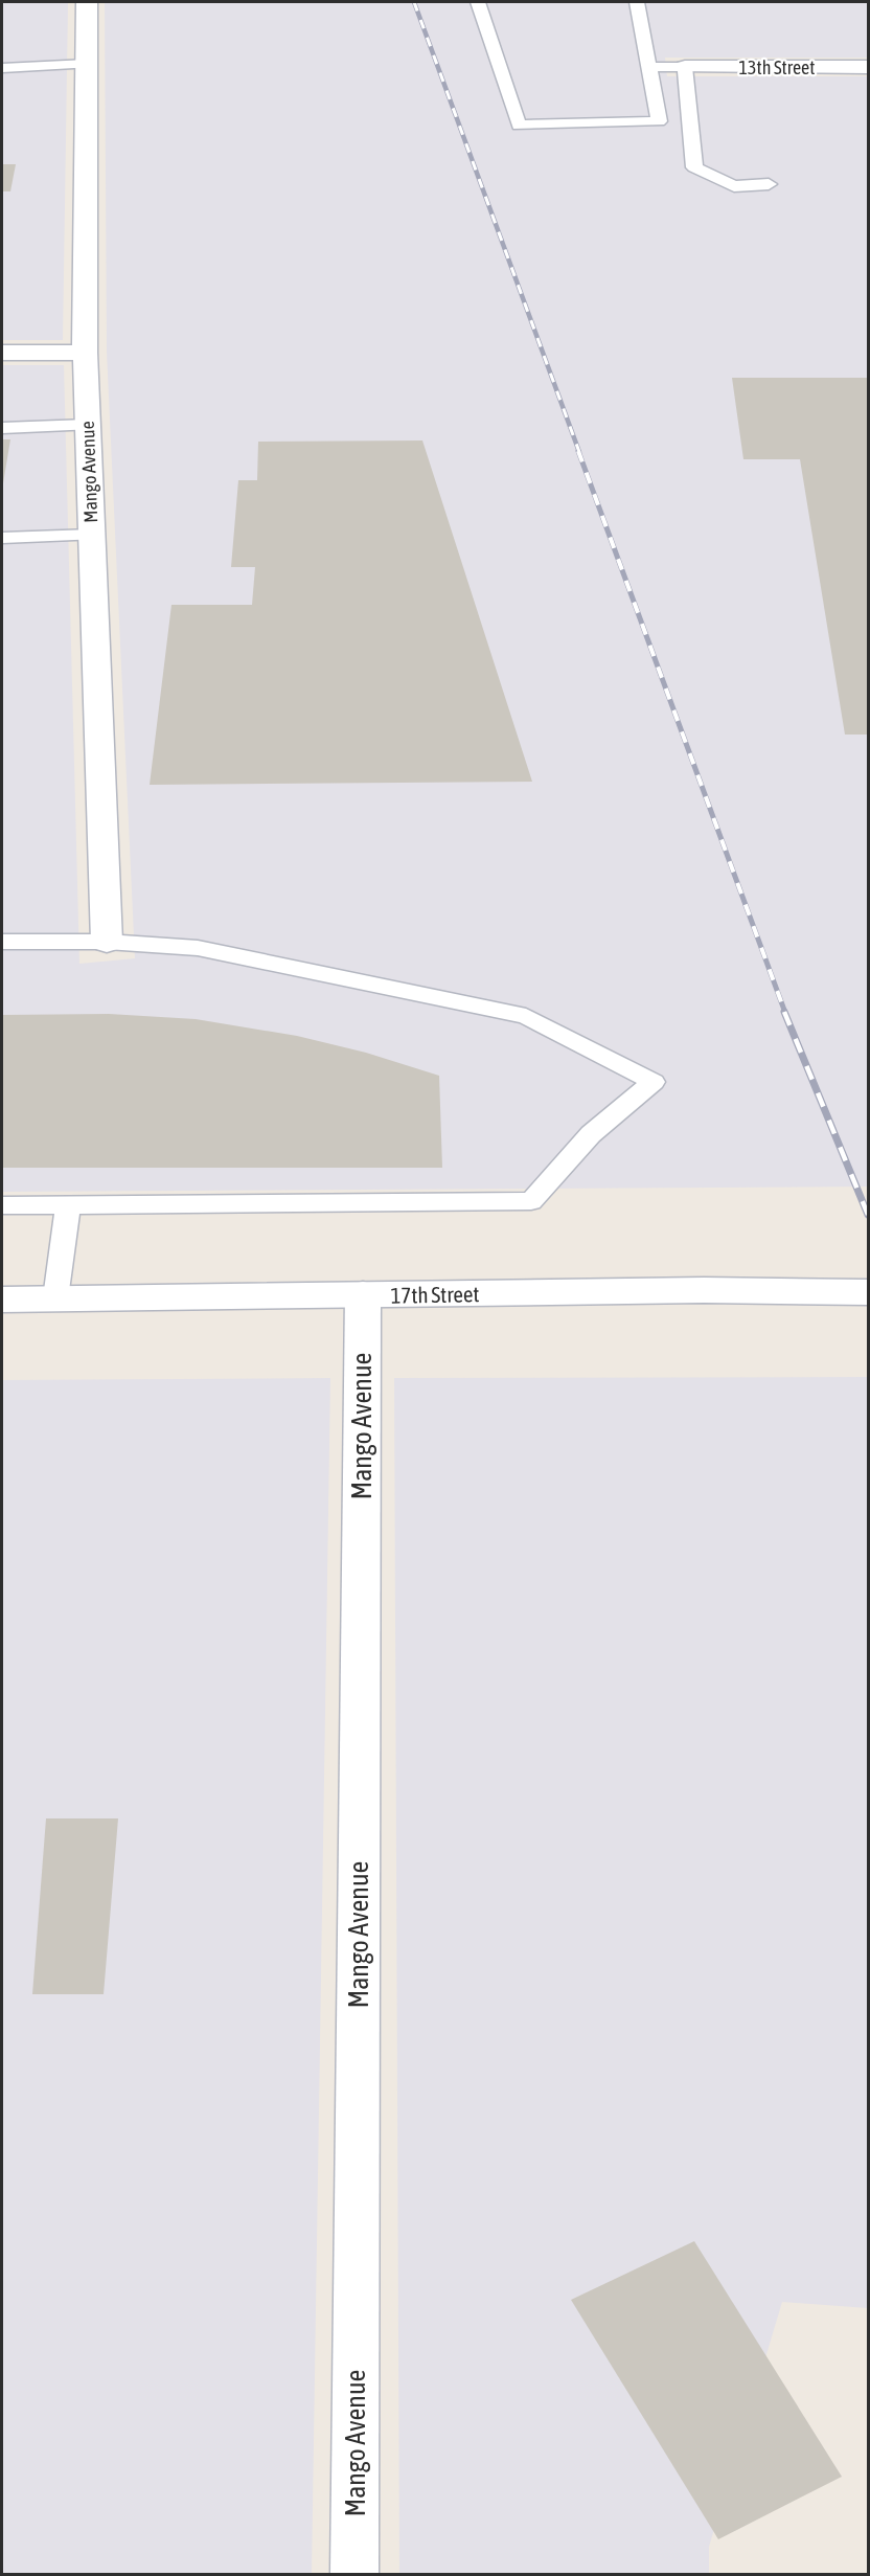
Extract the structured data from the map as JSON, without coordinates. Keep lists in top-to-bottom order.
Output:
{
  "streets": {
    "street": ["13th Street", "Mango Avenue", "17th Street"]
  },
  "crossings": [
    ["Mango Avenue", "17th Street"]
  ]
}
